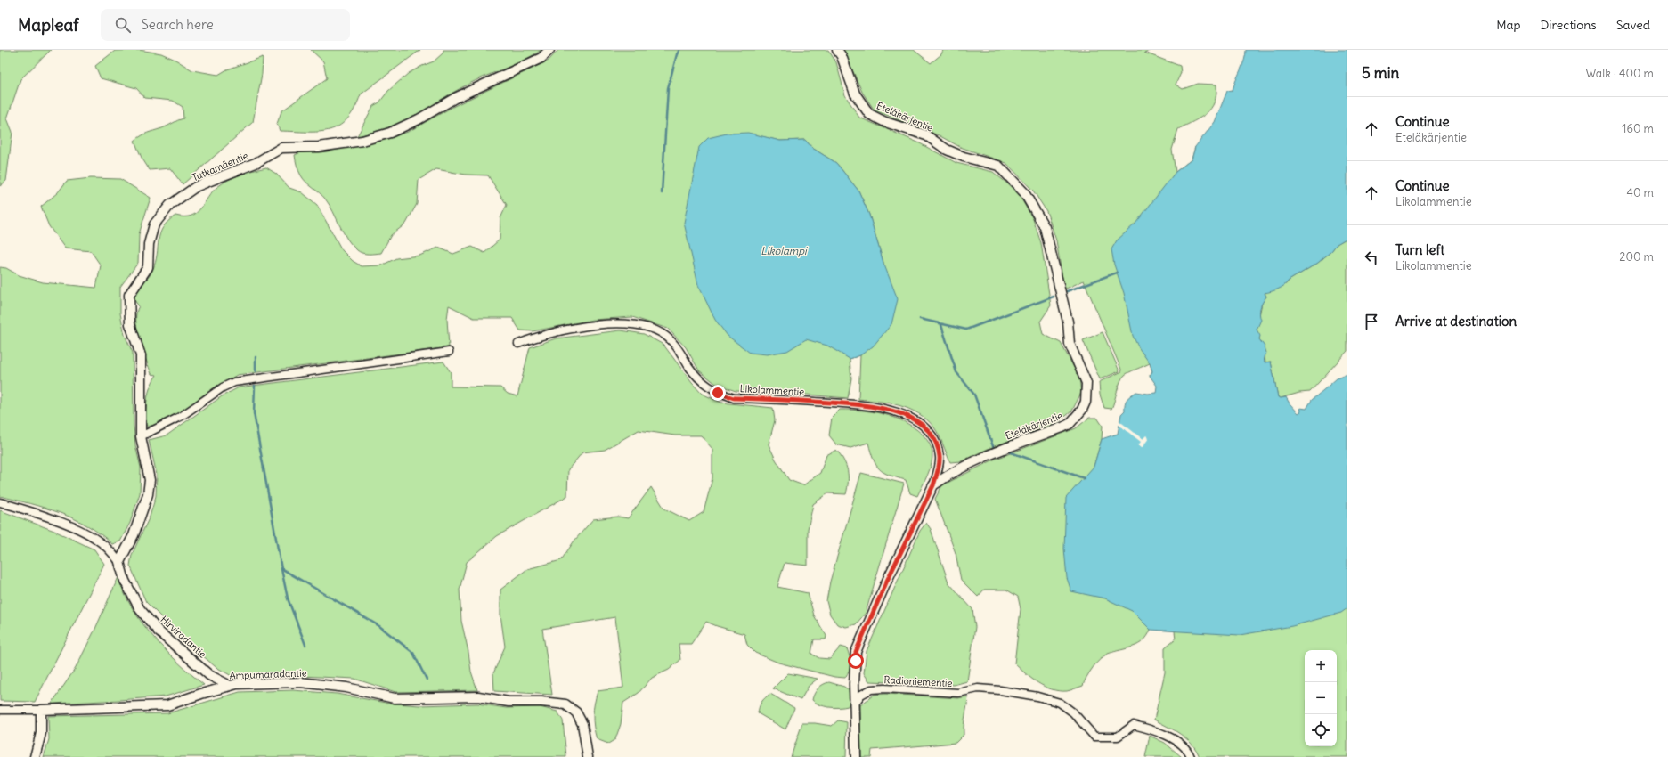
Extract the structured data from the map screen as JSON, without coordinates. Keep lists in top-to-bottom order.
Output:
{
  "streets": {
    "street": [
      "Eteläkärjentie",
      "Tutkamäentie",
      "Likolammentie",
      "Hirviradantie",
      "Ampumaradantie",
      "Radioniementie"
    ]
  },
  "crossings": [
    ["Eteläkärjentie", "Likolammentie"],
    ["Eteläkärjentie", "Radioniementie"],
    ["Tutkamäentie", "Hirviradantie"],
    ["Hirviradantie", "Ampumaradantie"]
  ],
  "water": ["Likolampi"],
  "page": {
    "header": "Mapleaf",
    "search": "Search here",
    "nav": ["Map", "Directions", "Saved"],
    "heading": ["5 min", "Walk · 400 m"],
    "list": [
      ["Continue", "Eteläkärjentie", "160 m"],
      ["Continue", "Likolammentie", "40 m"],
      ["Turn left", "Likolammentie", "200 m"],
      "Arrive at destination"
    ],
    "map_buttons": ["+", "−"]
  }
}
